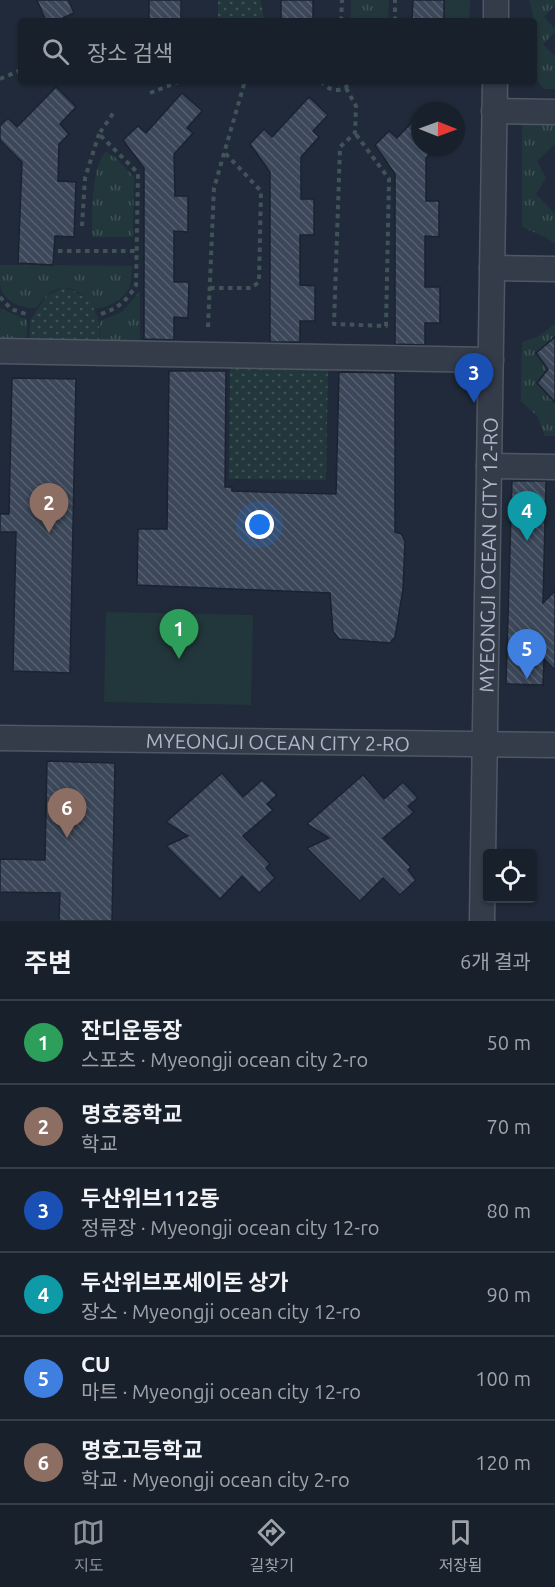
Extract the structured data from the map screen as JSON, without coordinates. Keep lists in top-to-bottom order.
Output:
{
  "streets": {
    "street": ["MYEONGJI OCEAN CITY 12-RO", "MYEONGJI OCEAN CITY 2-RO"]
  },
  "crossings": [
    ["MYEONGJI OCEAN CITY 12-RO", "MYEONGJI OCEAN CITY 2-RO"]
  ],
  "north": "right",
  "page": {
    "search": "장소 검색",
    "pins": [
      "3",
      "2",
      "4",
      "1",
      "5",
      "6"
    ],
    "heading": ["주변", "6개 결과"],
    "list": [
      {
        "mark": "1",
        "name": "잔디운동장",
        "note": "스포츠 · Myeongji ocean city 2-ro",
        "value": "50 m"
      },
      {
        "mark": "2",
        "name": "명호중학교",
        "note": "학교",
        "value": "70 m"
      },
      {
        "mark": "3",
        "name": "두산위브112동",
        "note": "정류장 · Myeongji ocean city 12-ro",
        "value": "80 m"
      },
      {
        "mark": "4",
        "name": "두산위브포세이돈 상가",
        "note": "장소 · Myeongji ocean city 12-ro",
        "value": "90 m"
      },
      {
        "mark": "5",
        "name": "CU",
        "note": "마트 · Myeongji ocean city 12-ro",
        "value": "100 m"
      },
      {
        "mark": "6",
        "name": "명호고등학교",
        "note": "학교 · Myeongji ocean city 2-ro",
        "value": "120 m"
      }
    ],
    "nav": ["지도", "길찾기", "저장됨"]
  }
}
